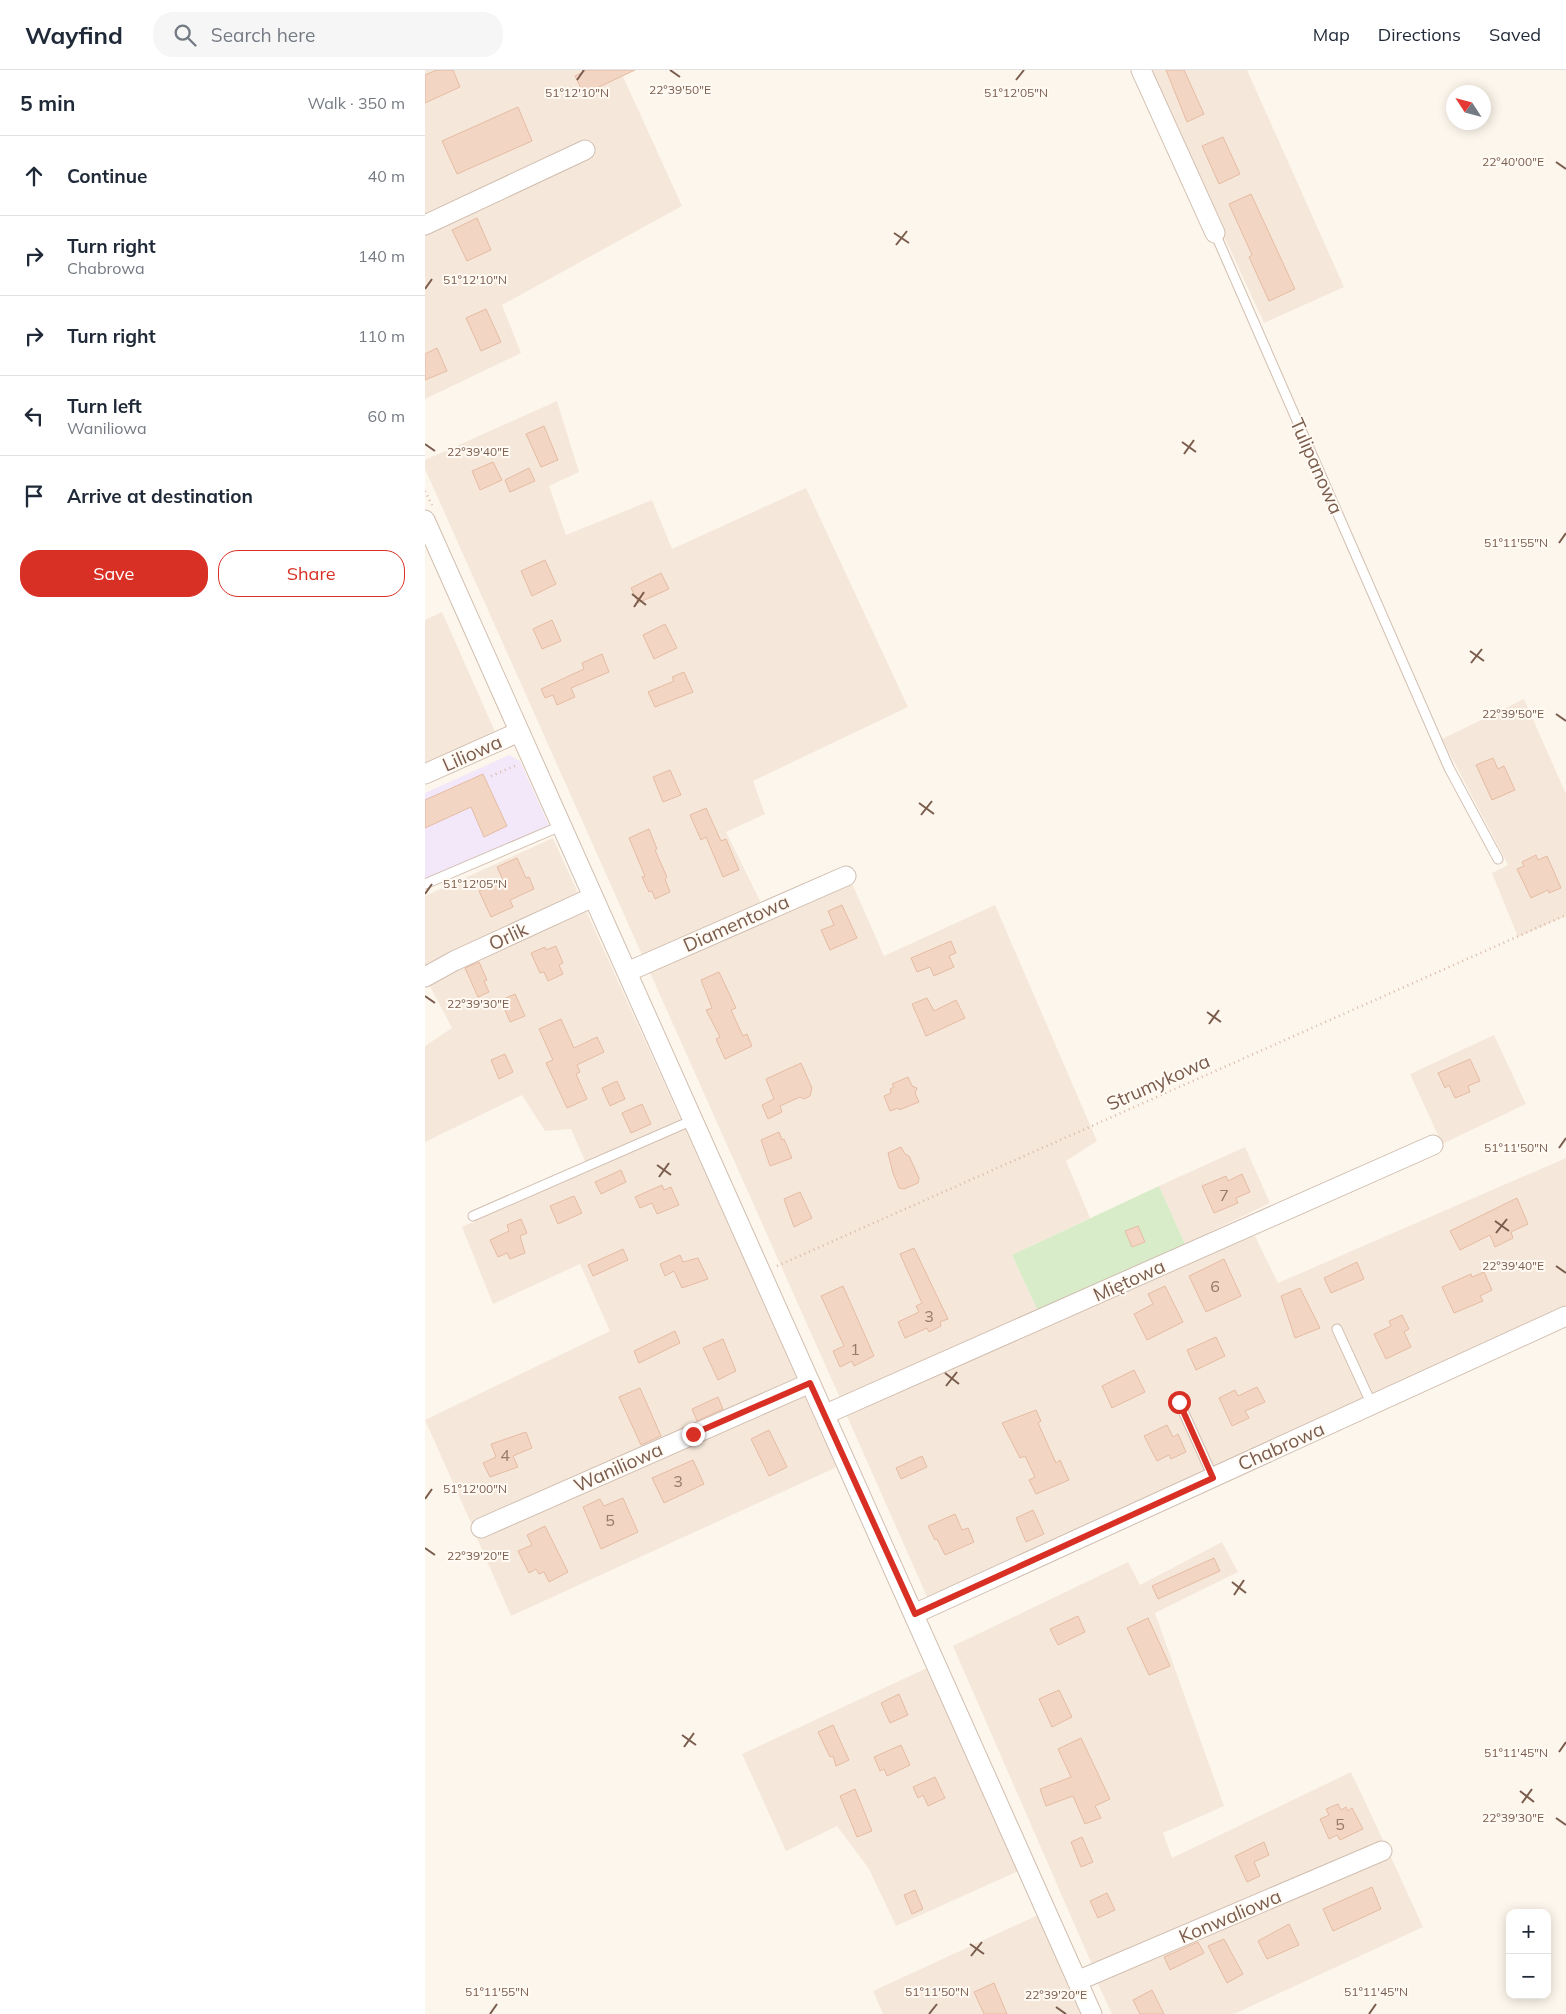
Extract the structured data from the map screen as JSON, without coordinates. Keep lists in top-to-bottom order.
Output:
{
  "streets": {
    "street": [
      "Tulipanowa",
      "Liliowa",
      "Diamentowa",
      "Orlik",
      "Miętowa",
      "Chabrowa",
      "Waniliowa",
      "Konwaliowa"
    ],
    "path": ["Strumykowa"]
  },
  "house_numbers": [
    "7",
    "6",
    "3",
    "1",
    "4",
    "3",
    "5",
    "5"
  ],
  "north": "top left",
  "page": {
    "header": "Wayfind",
    "search": "Search here",
    "nav": ["Map", "Directions", "Saved"],
    "heading": ["5 min", "Walk · 350 m"],
    "list": [
      ["Continue", "40 m"],
      ["Turn right", "Chabrowa", "140 m"],
      ["Turn right", "110 m"],
      ["Turn left", "Waniliowa", "60 m"],
      "Arrive at destination"
    ],
    "buttons": ["Save", "Share"],
    "map_buttons": ["+", "−"]
  },
  "coordinates": [
    "22°39'50\"E",
    "51°12'10\"N",
    "51°12'05\"N",
    "22°40'00\"E",
    "22°39'40\"E",
    "51°11'55\"N",
    "22°39'30\"E",
    "51°11'50\"N",
    "51°12'00\"N",
    "22°39'20\"E",
    "51°11'45\"N"
  ]
}
